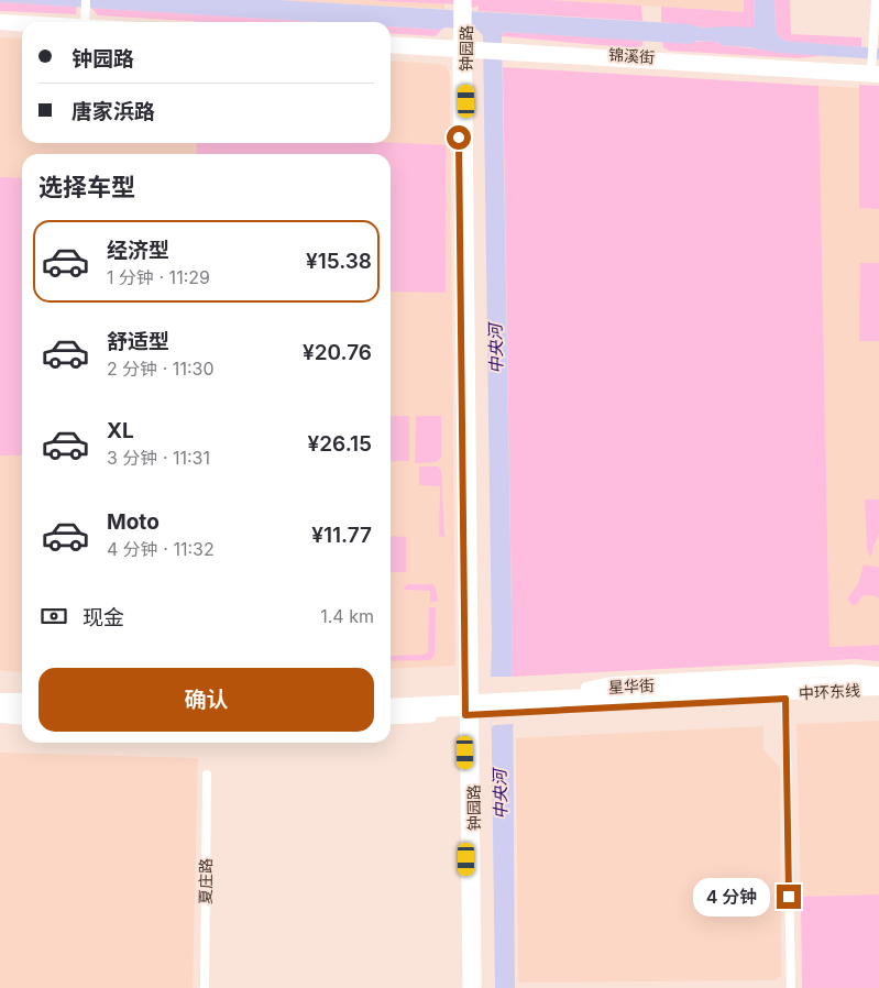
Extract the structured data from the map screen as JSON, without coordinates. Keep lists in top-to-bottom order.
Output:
{
  "streets": {
    "highway": ["中环东线"],
    "main road": [
      "钟园路",
      "锦溪街",
      "星华街",
      "夏庄路"
    ]
  },
  "crossings": [
    ["钟园路", "锦溪街"],
    ["钟园路", "星华街"]
  ],
  "water": ["中央河"],
  "page": {
    "banner": ["钟园路", "唐家浜路"],
    "heading": "选择车型",
    "list": [
      {
        "name": "经济型",
        "note": "1 分钟 · 11:29",
        "value": "¥15.38"
      },
      {
        "name": "舒适型",
        "note": "2 分钟 · 11:30",
        "value": "¥20.76"
      },
      {
        "name": "XL",
        "note": "3 分钟 · 11:31",
        "value": "¥26.15"
      },
      {
        "name": "Moto",
        "note": "4 分钟 · 11:32",
        "value": "¥11.77"
      }
    ],
    "pay": ["现金", "1.4 km"],
    "buttons": "确认",
    "bubble": "4 分钟"
  }
}
